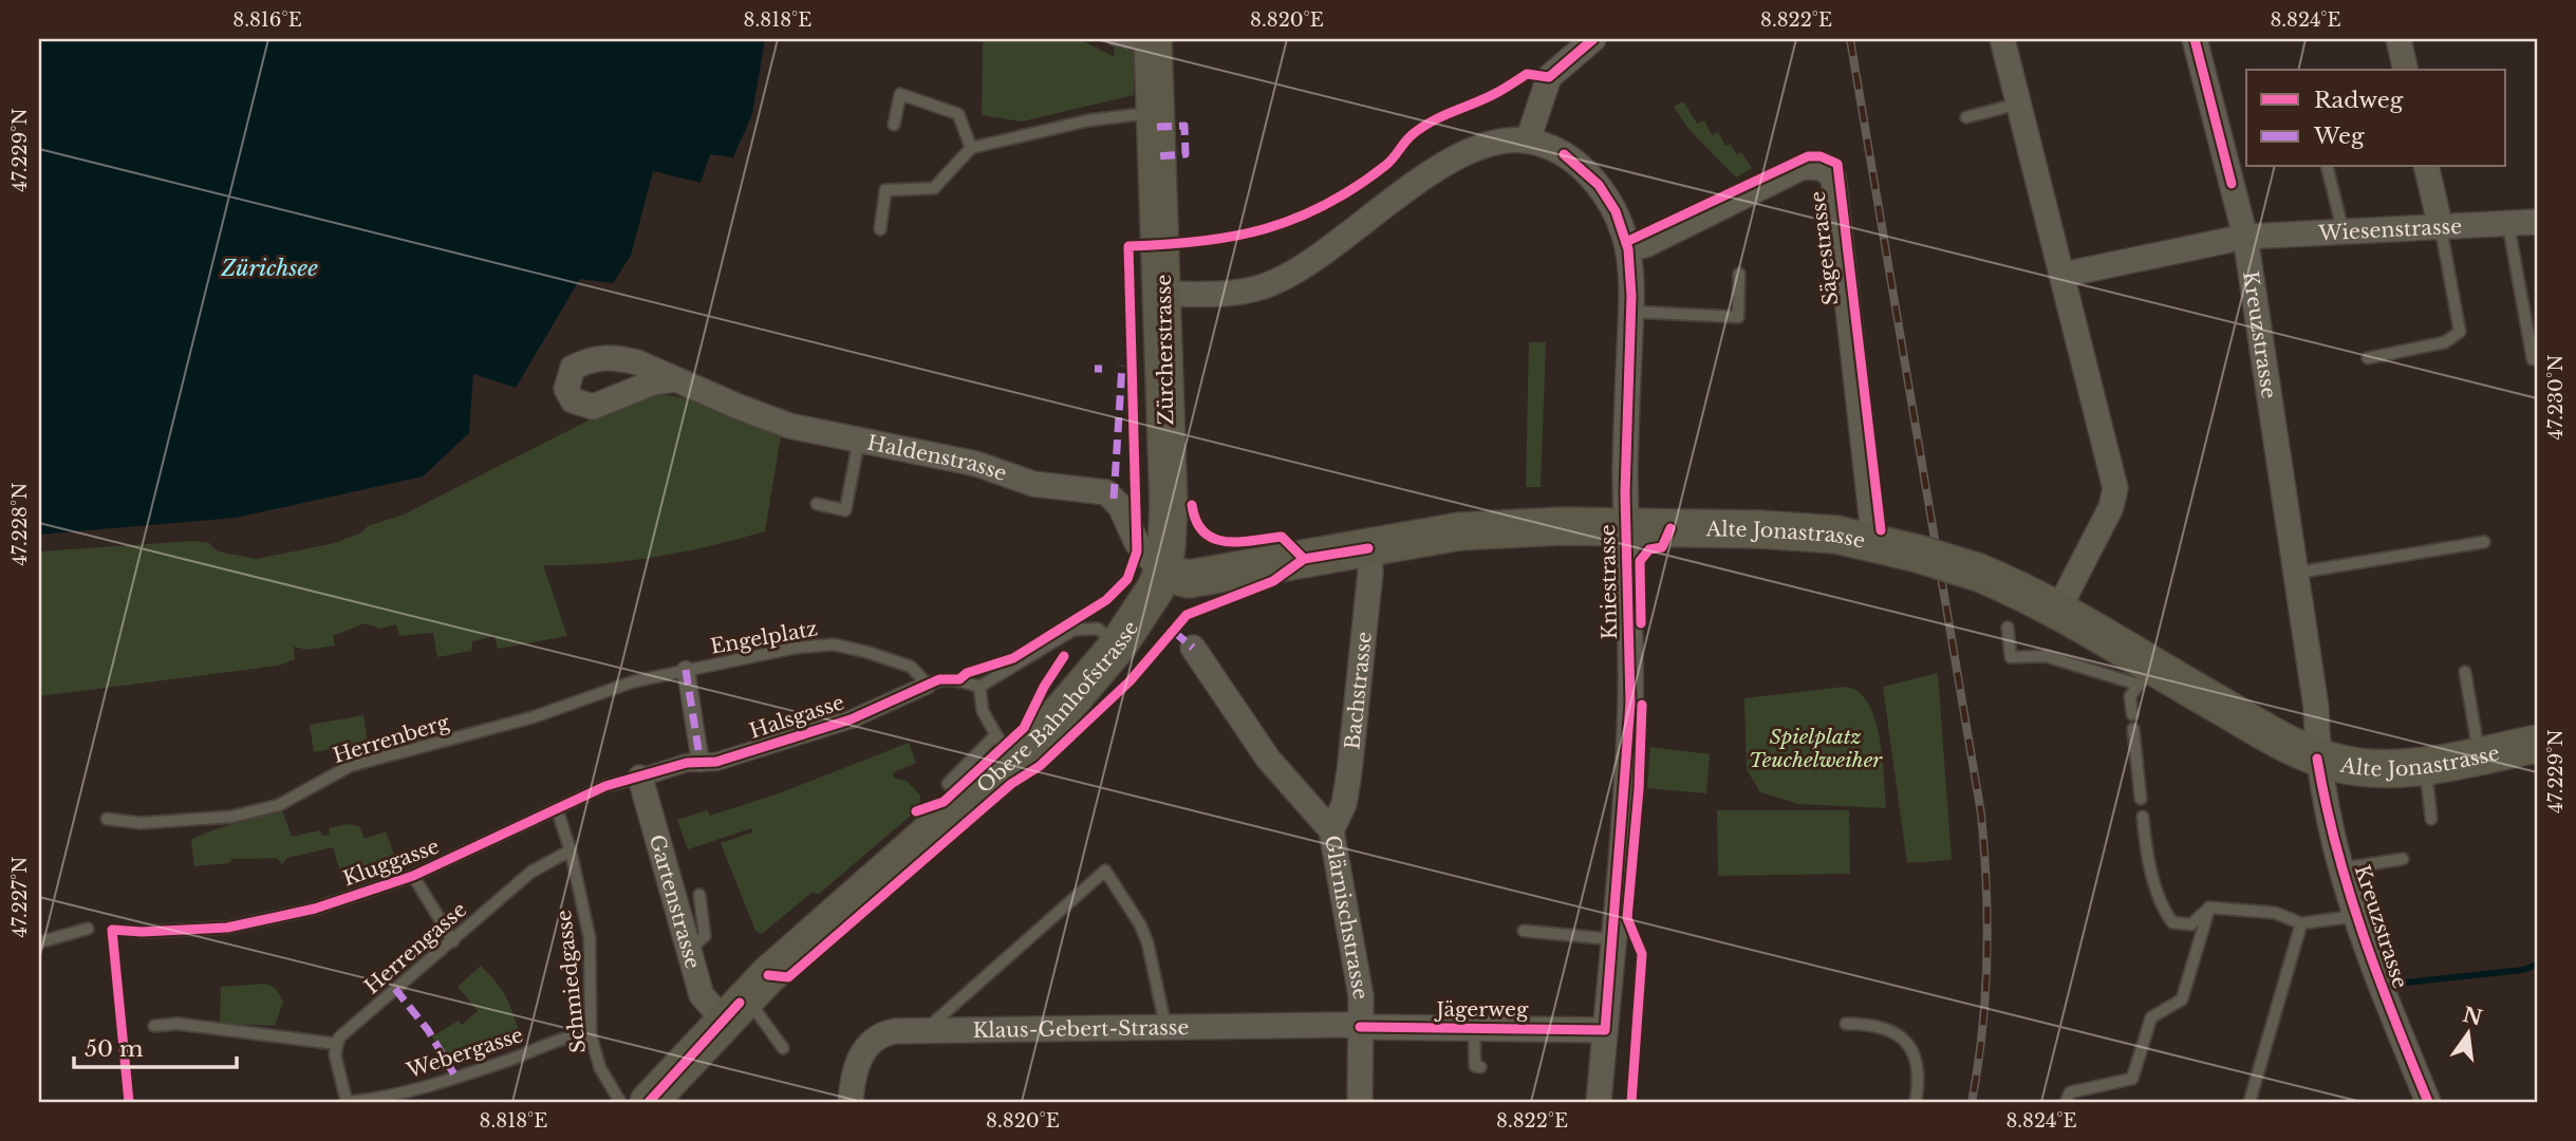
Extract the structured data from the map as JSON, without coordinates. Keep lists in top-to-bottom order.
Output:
{
  "streets": {
    "main road": ["Zürcherstrasse", "Alte Jonastrasse", "Obere Bahnhofstrasse"],
    "street": [
      "Wiesenstrasse",
      "Sägestrasse",
      "Kreuzstrasse",
      "Haldenstrasse",
      "Kniestrasse",
      "Bachstrasse",
      "Halsgasse",
      "Gartenstrasse",
      "Glärnischstrasse",
      "Jägerweg",
      "Klaus-Gebert-Strasse"
    ],
    "lane": [
      "Engelplatz",
      "Herrenberg",
      "Kluggasse",
      "Herrengasse",
      "Schmiedgasse",
      "Webergasse"
    ]
  },
  "crossings": [
    ["Wiesenstrasse", "Kreuzstrasse"],
    ["Sägestrasse", "Alte Jonastrasse"],
    ["Sägestrasse", "Kniestrasse"],
    ["Kreuzstrasse", "Alte Jonastrasse"],
    ["Zürcherstrasse", "Haldenstrasse"],
    ["Zürcherstrasse", "Alte Jonastrasse"],
    ["Zürcherstrasse", "Kniestrasse"],
    ["Zürcherstrasse", "Obere Bahnhofstrasse"],
    ["Haldenstrasse", "Alte Jonastrasse"],
    ["Haldenstrasse", "Obere Bahnhofstrasse"],
    ["Alte Jonastrasse", "Kniestrasse"],
    ["Alte Jonastrasse", "Bachstrasse"],
    ["Alte Jonastrasse", "Obere Bahnhofstrasse"],
    ["Kniestrasse", "Jägerweg"],
    ["Engelplatz", "Halsgasse"],
    ["Engelplatz", "Herrenberg"],
    ["Bachstrasse", "Glärnischstrasse"],
    ["Obere Bahnhofstrasse", "Gartenstrasse"],
    ["Halsgasse", "Kluggasse"],
    ["Halsgasse", "Gartenstrasse"],
    ["Kluggasse", "Gartenstrasse"],
    ["Kluggasse", "Schmiedgasse"],
    ["Glärnischstrasse", "Jägerweg"],
    ["Glärnischstrasse", "Klaus-Gebert-Strasse"],
    ["Herrengasse", "Schmiedgasse"],
    ["Schmiedgasse", "Webergasse"],
    ["Jägerweg", "Klaus-Gebert-Strasse"]
  ],
  "water": ["Zürichsee"],
  "parks": ["Spielplatz Teuchelweiher"],
  "legend": ["Radweg", "Weg"],
  "scale_bar": "50 m",
  "north": "top",
  "coordinates": [
    "8.816°E",
    "8.818°E",
    "8.820°E",
    "8.822°E",
    "8.824°E",
    "47.229°N",
    "47.230°N",
    "47.228°N",
    "47.227°N"
  ]
}
